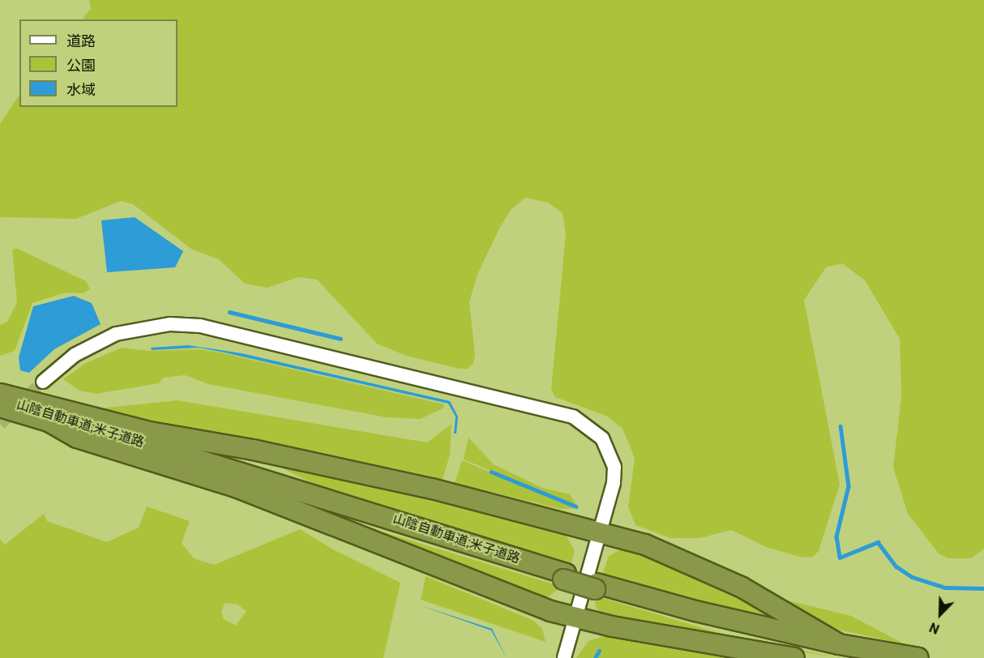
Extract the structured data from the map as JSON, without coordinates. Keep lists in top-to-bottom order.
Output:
{
  "streets": {
    "highway": ["山陰自動車道;米子道路"]
  },
  "legend": ["道路", "公園", "水域"],
  "north": "bottom left"
}
